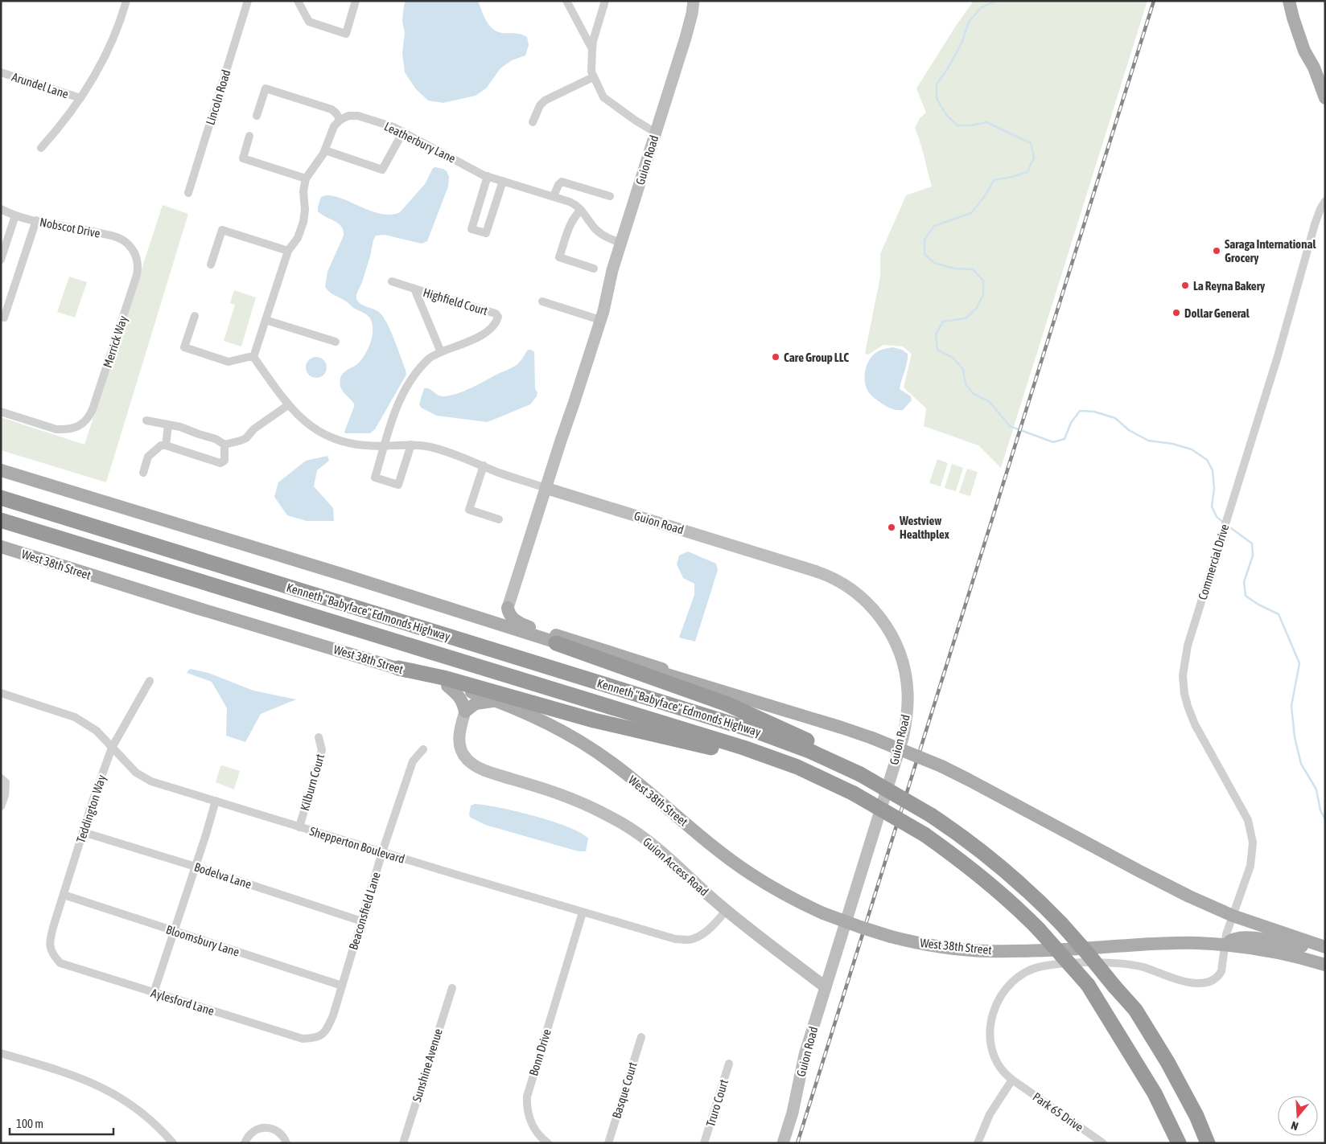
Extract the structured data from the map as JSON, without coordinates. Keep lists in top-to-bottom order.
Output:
{
  "streets": {
    "highway": ["Kenneth \"Babyface\" Edmonds Highway"],
    "main road": ["West 38th Street"],
    "street": [
      "Arundel Lane",
      "Lincoln Road",
      "Leatherbury Lane",
      "Guion Road",
      "Nobscot Drive",
      "Highfield Court",
      "Merrick Way",
      "Commercial Drive",
      "Kilburn Court",
      "Teddington Way",
      "Shepperton Boulevard",
      "Guion Access Road",
      "Bodelva Lane",
      "Beaconsfield Lane",
      "Bloomsbury Lane",
      "Aylesford Lane",
      "Bonn Drive",
      "Sunshine Avenue",
      "Basque Court",
      "Truro Court",
      "Park 65 Drive"
    ]
  },
  "crossings": [
    ["Leatherbury Lane", "Guion Road"],
    ["Guion Road", "Guion Access Road"],
    ["Nobscot Drive", "Merrick Way"],
    ["Commercial Drive", "West 38th Street"],
    ["Commercial Drive", "Park 65 Drive"],
    ["West 38th Street", "Park 65 Drive"],
    ["Kilburn Court", "Shepperton Boulevard"],
    ["Teddington Way", "Shepperton Boulevard"],
    ["Teddington Way", "Bodelva Lane"],
    ["Teddington Way", "Bloomsbury Lane"],
    ["Teddington Way", "Aylesford Lane"],
    ["Shepperton Boulevard", "Guion Access Road"],
    ["Shepperton Boulevard", "Beaconsfield Lane"],
    ["Shepperton Boulevard", "Bonn Drive"],
    ["Bodelva Lane", "Beaconsfield Lane"],
    ["Beaconsfield Lane", "Bloomsbury Lane"],
    ["Beaconsfield Lane", "Aylesford Lane"]
  ],
  "places": [
    "Saraga International Grocery",
    "La Reyna Bakery",
    "Dollar General",
    "Care Group LLC",
    "Westview Healthplex"
  ],
  "scale_bar": "100 m",
  "north": "bottom"
}
